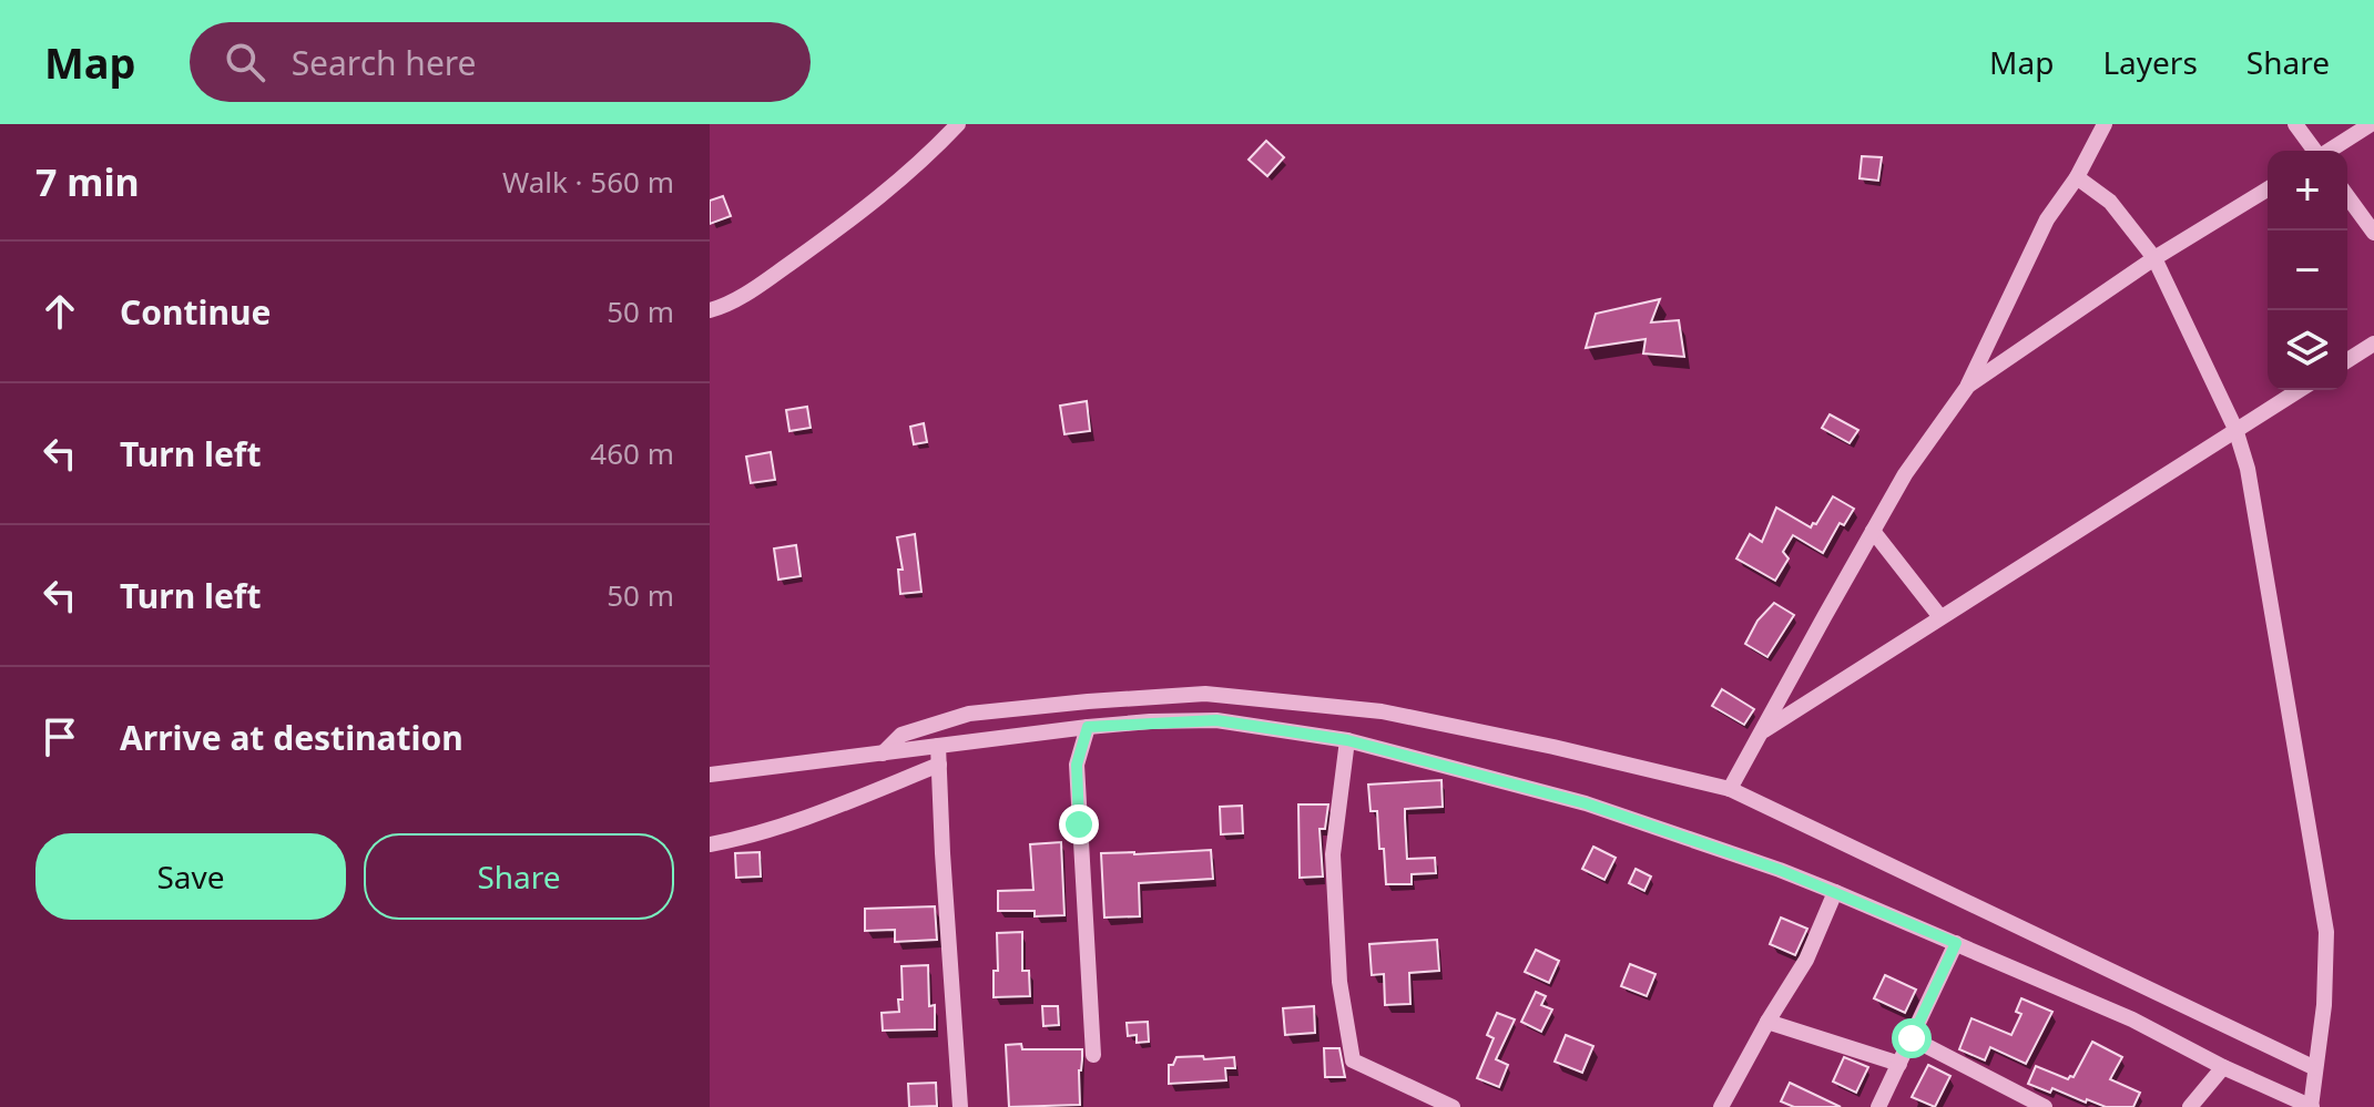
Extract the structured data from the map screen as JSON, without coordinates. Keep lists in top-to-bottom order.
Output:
{
  "page": {
    "header": "Map",
    "search": "Search here",
    "nav": ["Map", "Layers", "Share"],
    "heading": ["7 min", "Walk · 560 m"],
    "map_buttons": ["+", "−"],
    "list": [
      ["Continue", "50 m"],
      ["Turn left", "460 m"],
      ["Turn left", "50 m"],
      "Arrive at destination"
    ],
    "buttons": ["Save", "Share"]
  }
}
